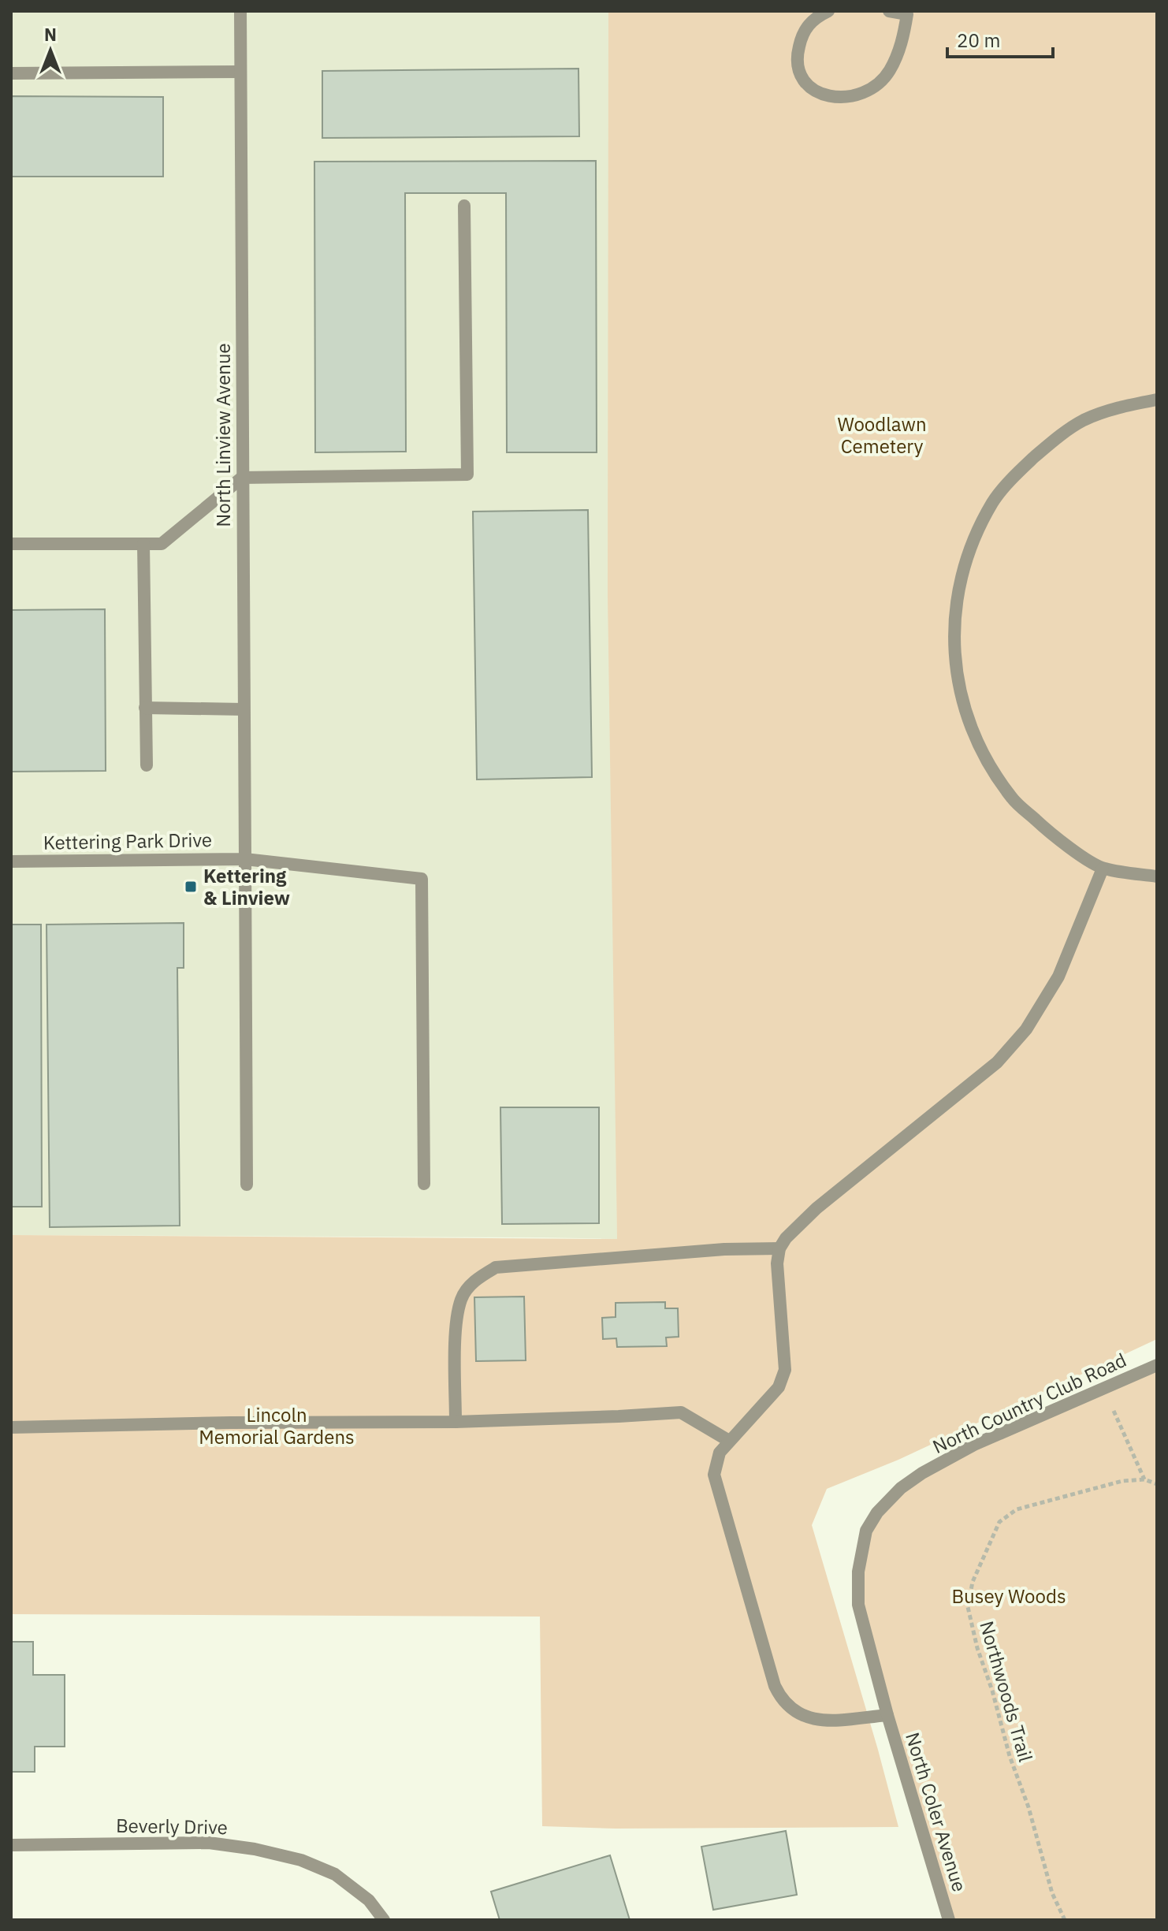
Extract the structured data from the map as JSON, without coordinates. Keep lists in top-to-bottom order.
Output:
{
  "streets": {
    "street": [
      "North Linview Avenue",
      "Kettering Park Drive",
      "North Country Club Road",
      "North Coler Avenue",
      "Beverly Drive"
    ],
    "path": ["Northwoods Trail"]
  },
  "crossings": [
    ["North Linview Avenue", "Kettering Park Drive"],
    ["North Country Club Road", "North Coler Avenue"]
  ],
  "parks": ["Woodlawn Cemetery", "Lincoln Memorial Gardens", "Busey Woods"],
  "places": {
    "transit": ["Kettering & Linview"]
  },
  "scale_bar": "20 m",
  "north": "top"
}
